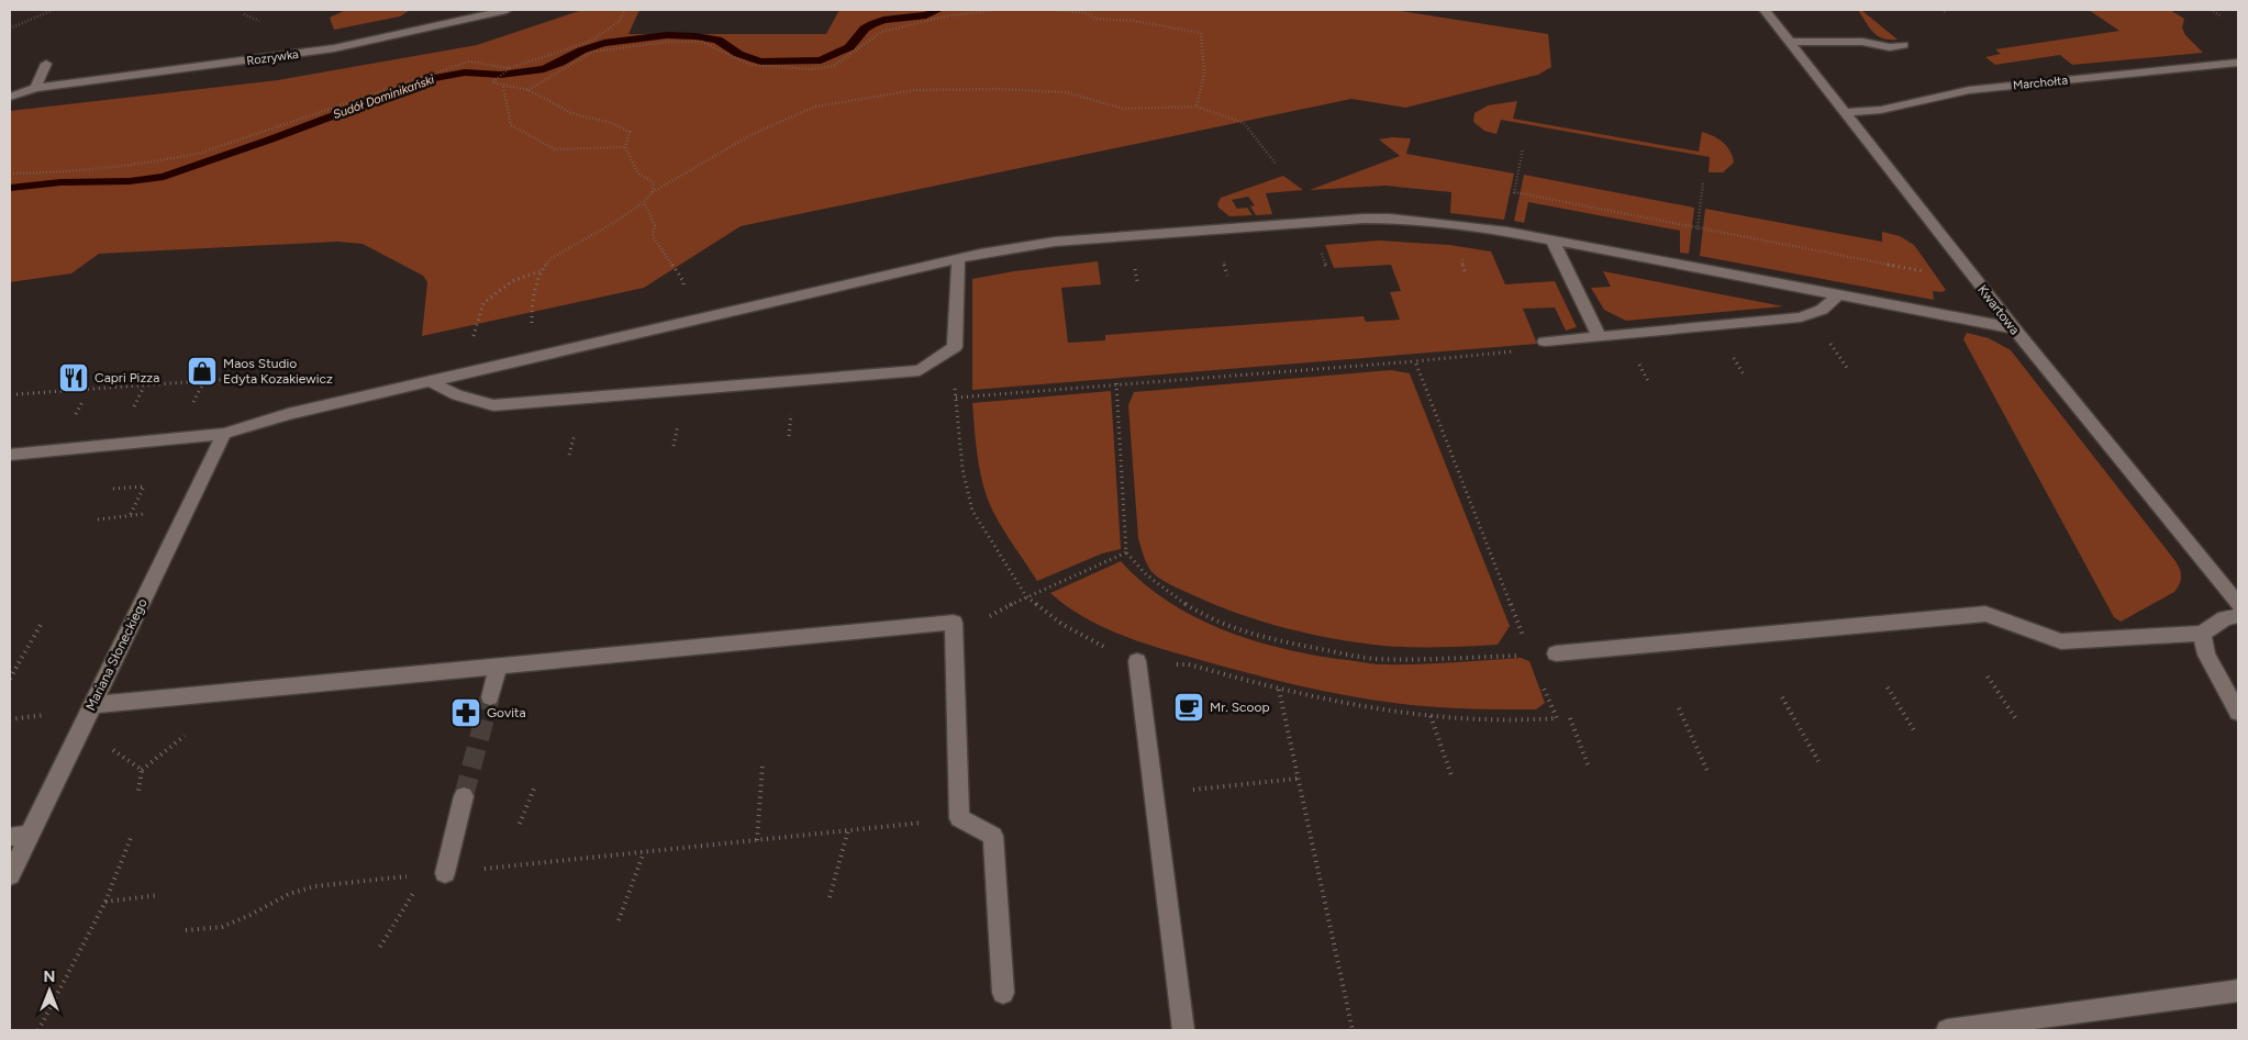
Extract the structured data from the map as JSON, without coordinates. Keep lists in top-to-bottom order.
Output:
{
  "streets": {
    "street": [
      "Rozrywka",
      "Marchołta",
      "Kwartowa",
      "Mariana Słoneckiego"
    ]
  },
  "crossings": [
    ["Marchołta", "Kwartowa"]
  ],
  "water": ["Sudół Dominikański"],
  "places": {
    "shop": ["Maos Studio Edyta Kozakiewicz"],
    "restaurant": ["Capri Pizza"],
    "cafe": ["Mr. Scoop"],
    "pharmacy": ["Govita"]
  },
  "north": "top"
}
